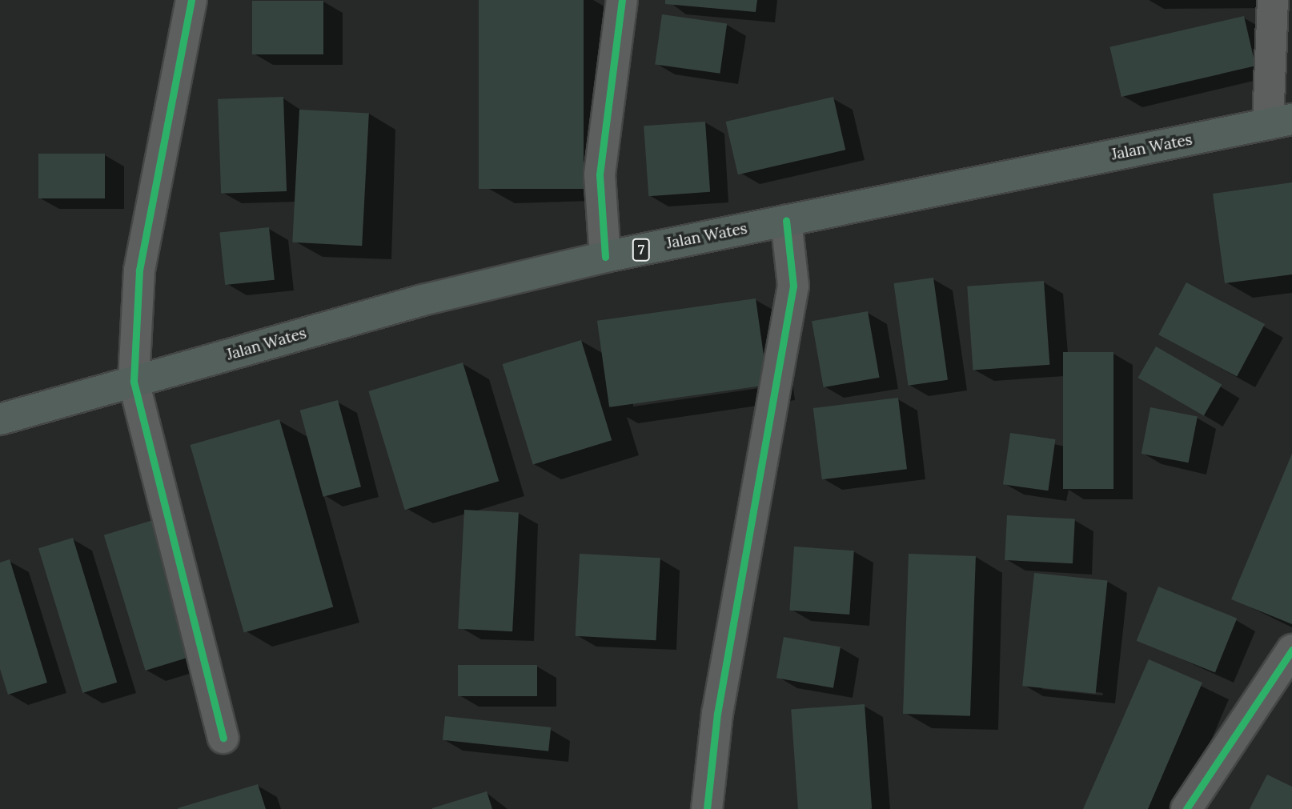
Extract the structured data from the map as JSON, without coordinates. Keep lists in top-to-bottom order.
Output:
{
  "streets": {
    "highway": ["Jalan Wates", "7"]
  }
}
